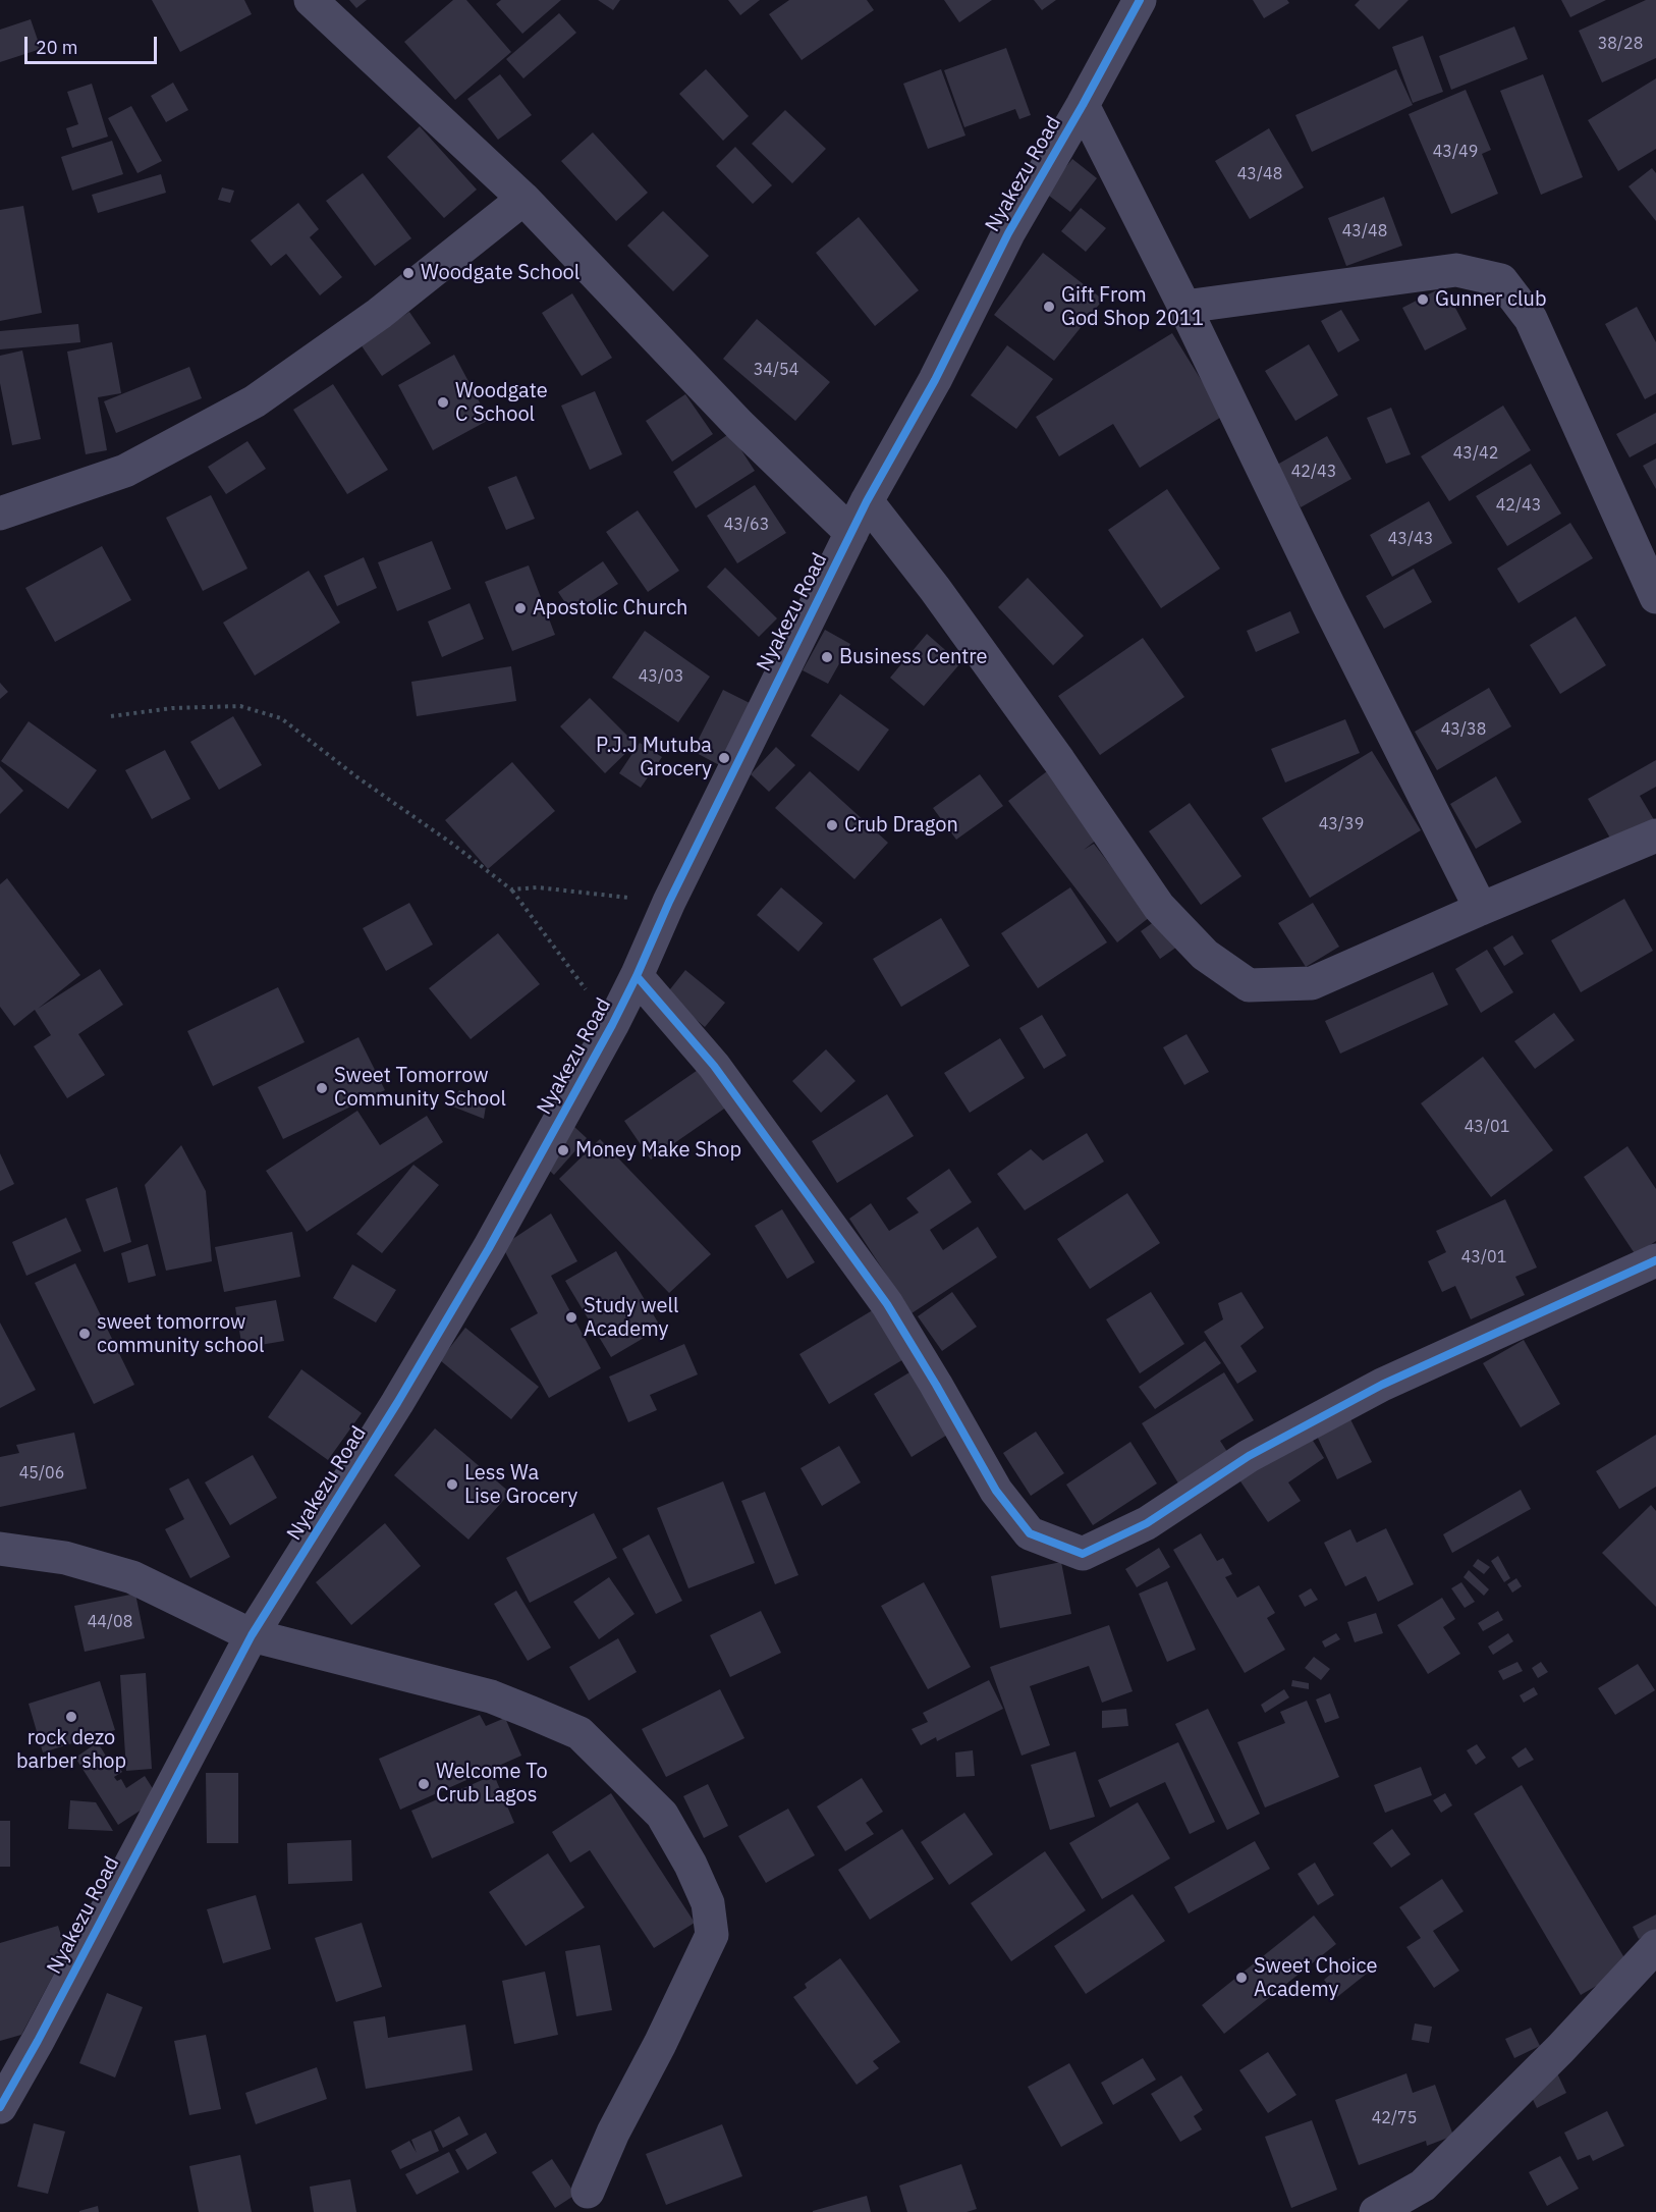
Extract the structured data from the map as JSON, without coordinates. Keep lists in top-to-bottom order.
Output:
{
  "streets": {
    "street": ["Nyakezu Road"]
  },
  "places": [
    "Woodgate School",
    "Gunner club",
    "Gift From God Shop 2011",
    "Woodgate C School",
    "Apostolic Church",
    "Business Centre",
    "P.J.J Mutuba Grocery",
    "Crub Dragon",
    "Sweet Tomorrow Community School",
    "Money Make Shop",
    "Study well Academy",
    "sweet tomorrow community school",
    "Less Wa Lise Grocery",
    "rock dezo barber shop",
    "Welcome To Crub Lagos",
    "Sweet Choice Academy"
  ],
  "house_numbers": [
    "38/28",
    "43/49",
    "43/48",
    "43/48",
    "34/54",
    "43/42",
    "42/43",
    "42/43",
    "43/63",
    "43/43",
    "43/03",
    "43/38",
    "43/39",
    "43/01",
    "43/01",
    "45/06",
    "44/08",
    "42/75"
  ],
  "scale_bar": "20 m"
}
